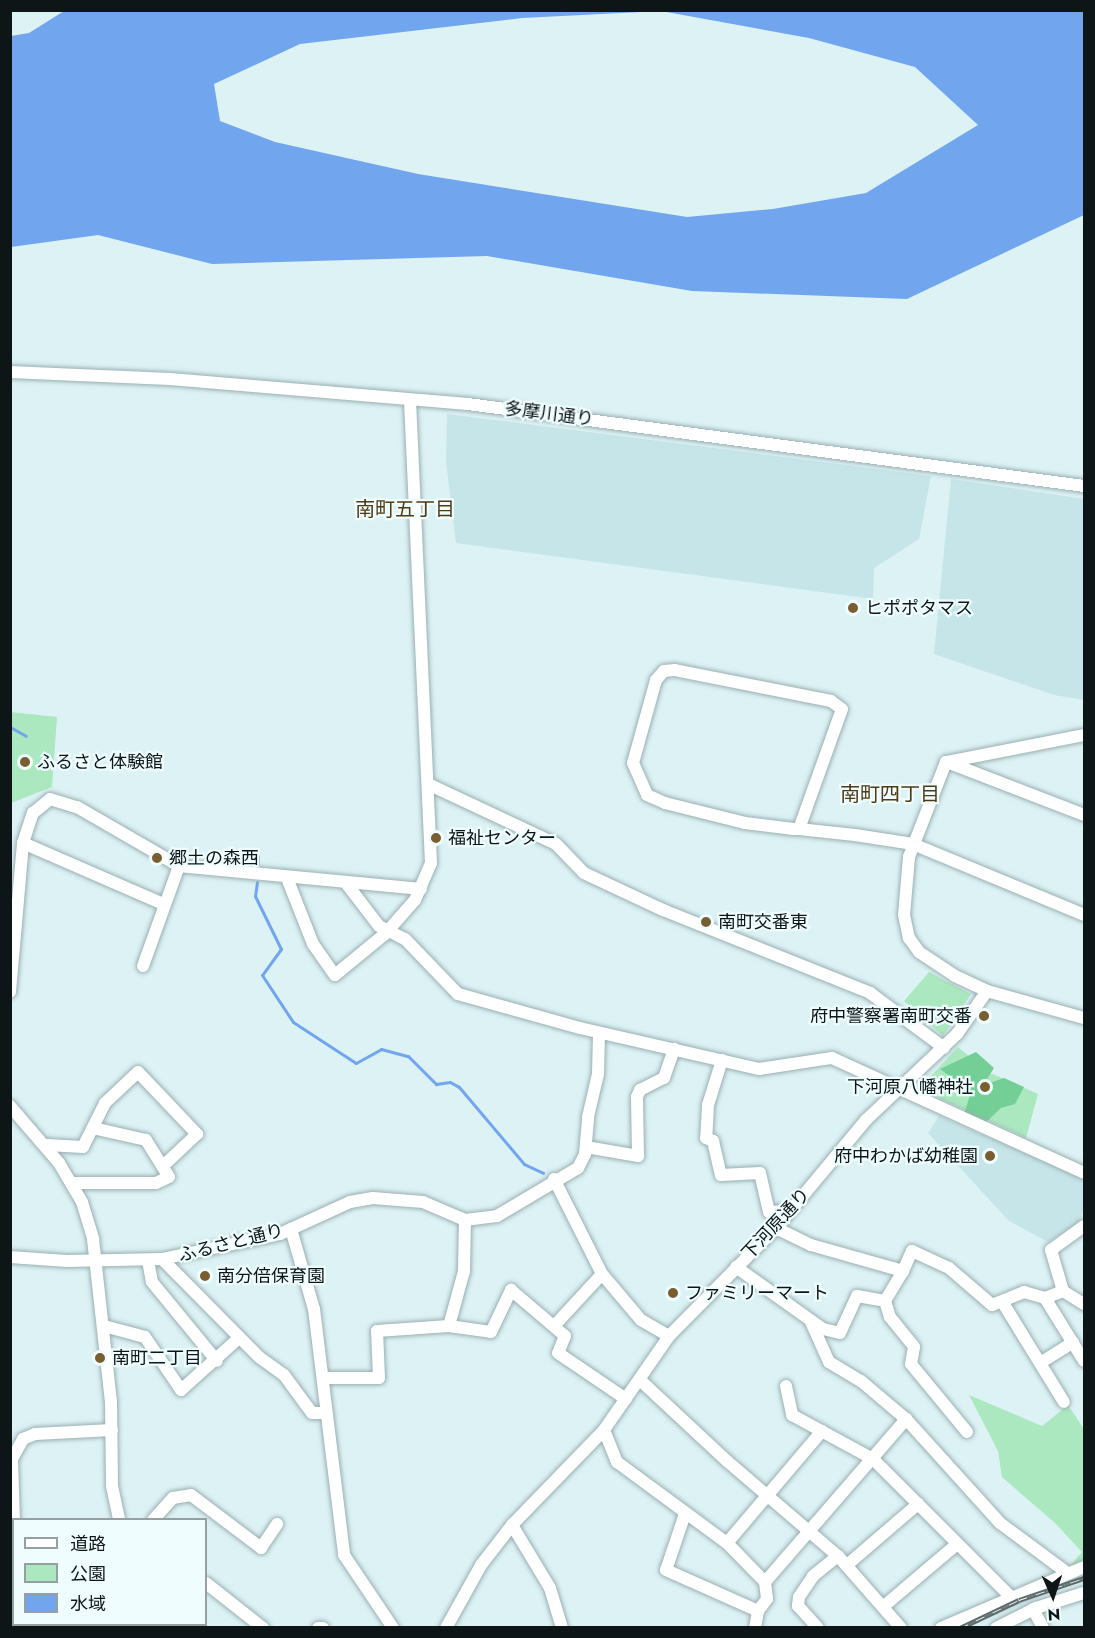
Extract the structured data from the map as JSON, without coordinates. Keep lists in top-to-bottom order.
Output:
{
  "streets": {
    "street": ["多摩川通り", "下河原通り", "ふるさと通り"]
  },
  "districts": ["南町五丁目", "南町四丁目"],
  "places": [
    "ヒポポタマス",
    "ふるさと体験館",
    "福祉センター",
    "郷土の森西",
    "南町交番東",
    "府中警察署南町交番",
    "下河原八幡神社",
    "府中わかば幼稚園",
    "南分倍保育園",
    "ファミリーマート",
    "南町二丁目"
  ],
  "legend": ["道路", "公園", "水域"],
  "north": "bottom"
}
